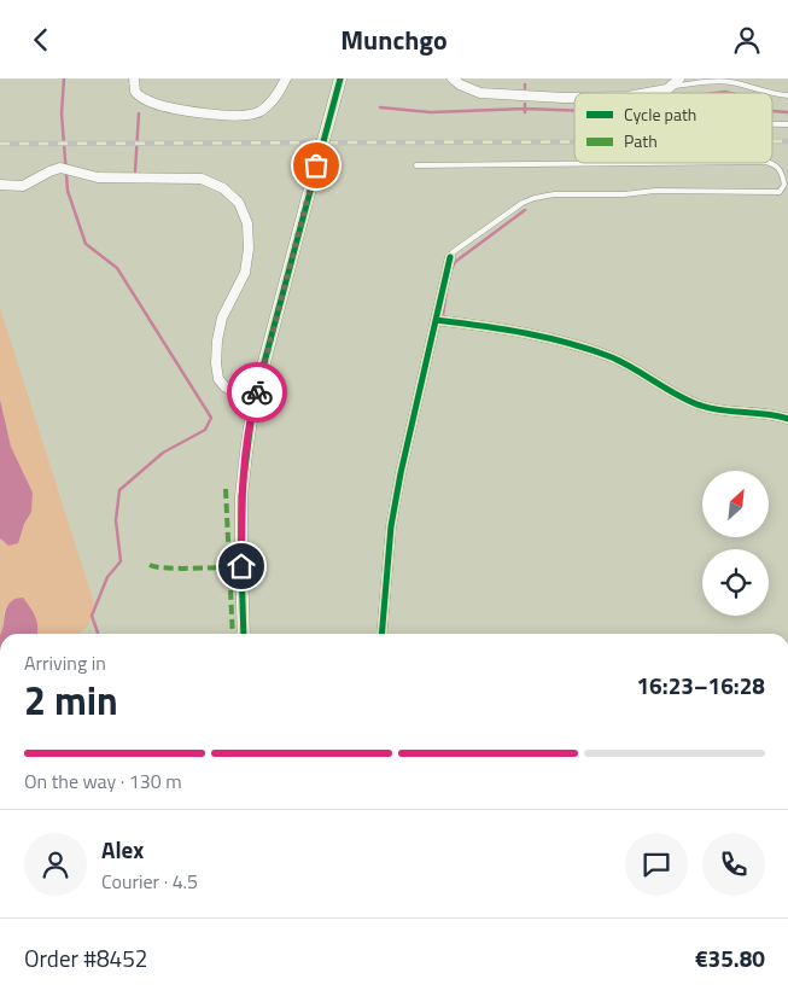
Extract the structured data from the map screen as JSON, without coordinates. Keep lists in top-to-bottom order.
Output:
{
  "legend": ["Cycle path", "Path"],
  "north": "top right",
  "page": {
    "header": "Munchgo",
    "heading": ["2 min", "Arriving in", "16:23–16:28"],
    "panel": [
      "Alex",
      "Courier · 4.5",
      "Order #8452",
      "€35.80"
    ],
    "bar": "On the way · 130 m"
  }
}
